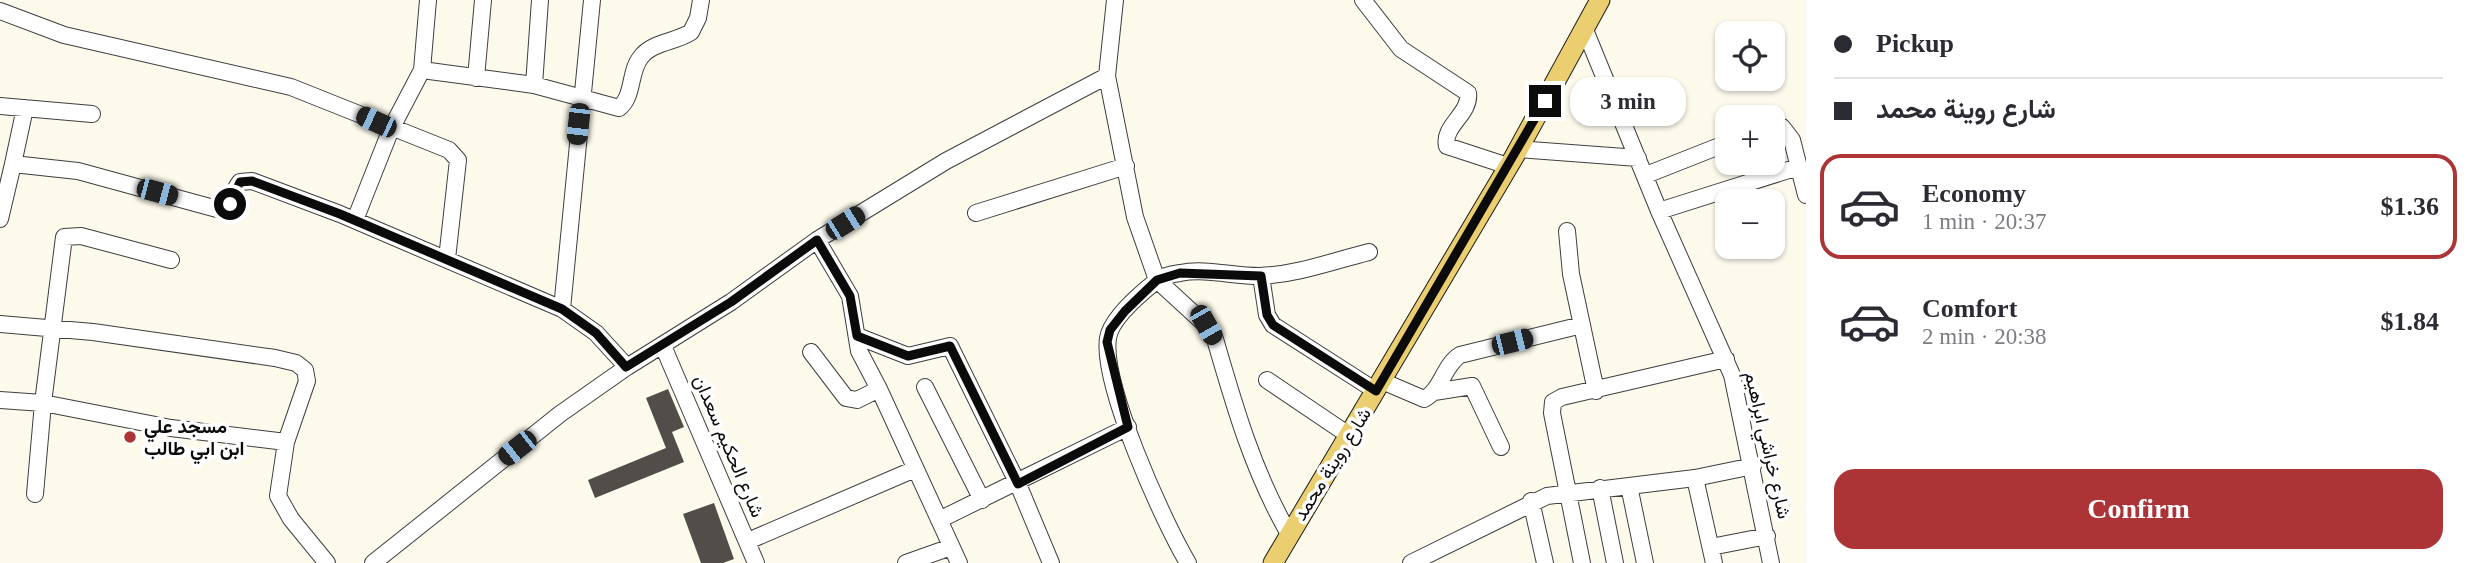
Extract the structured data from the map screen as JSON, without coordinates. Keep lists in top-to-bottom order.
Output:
{
  "streets": {
    "main road": ["شارع روينة محمد"],
    "street": ["شارع خراشي ابراهيم", "شارع الحكيم سعدان"]
  },
  "crossings": [
    ["شارع خراشي ابراهيم", "شارع روينة محمد"]
  ],
  "places": ["مسجد علي ابن ابي طالب"],
  "page": {
    "banner": ["Pickup", "شارع روينة محمد"],
    "map_buttons": ["+", "−"],
    "bubble": "3 min",
    "list": [
      {
        "name": "Economy",
        "note": "1 min · 20:37",
        "value": "$1.36"
      },
      {
        "name": "Comfort",
        "note": "2 min · 20:38",
        "value": "$1.84"
      }
    ],
    "buttons": "Confirm"
  }
}
